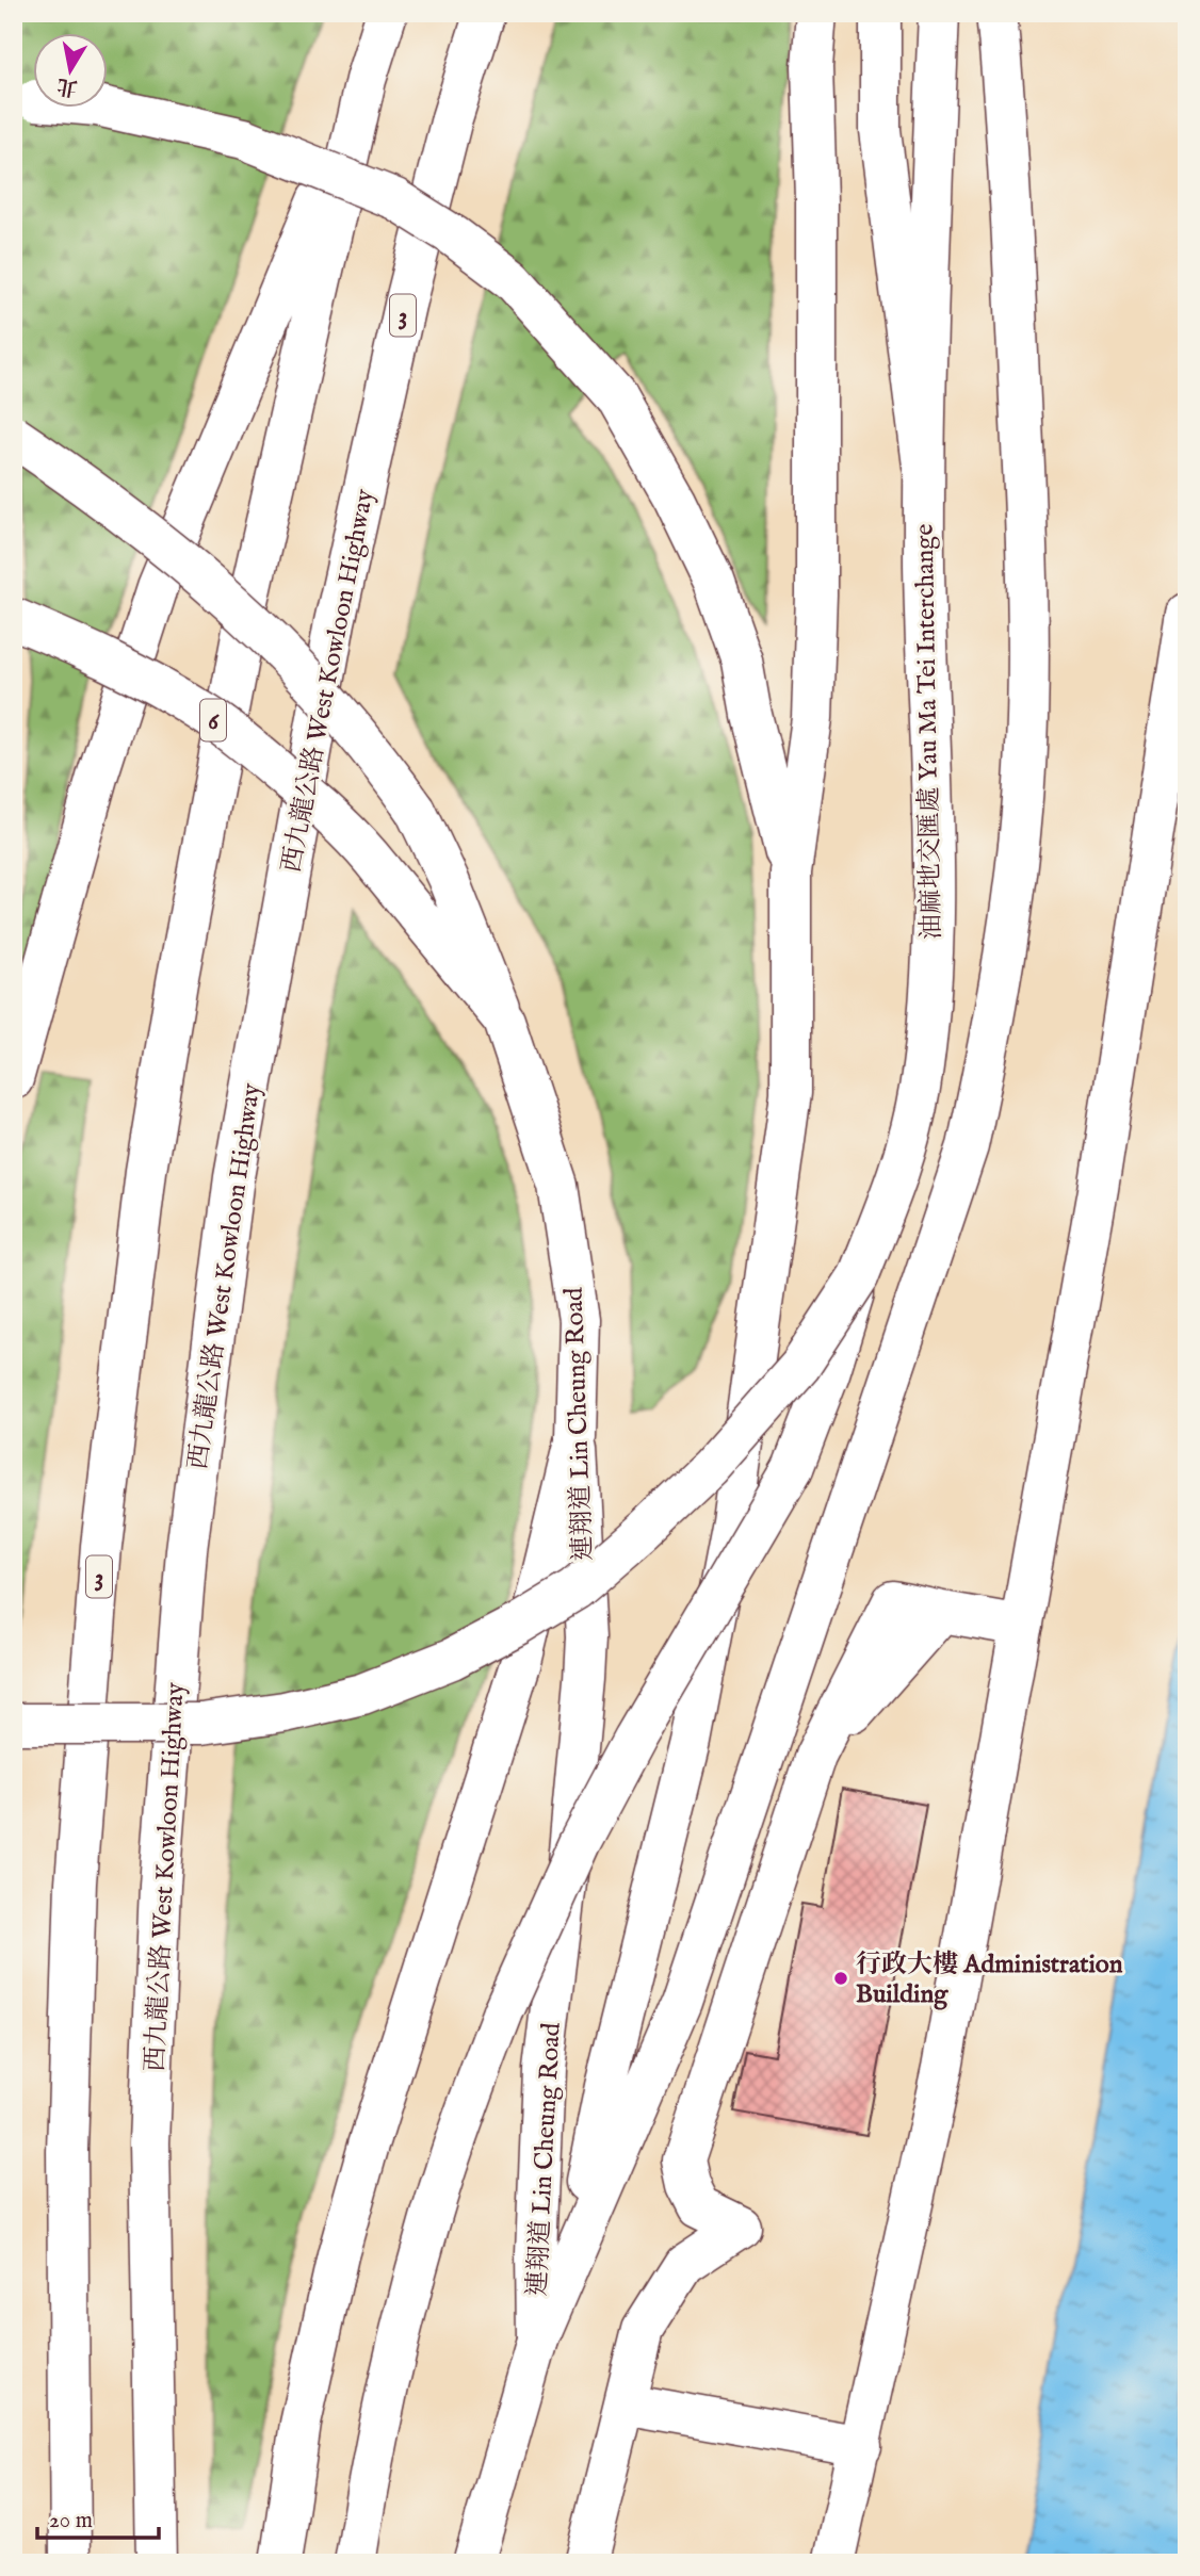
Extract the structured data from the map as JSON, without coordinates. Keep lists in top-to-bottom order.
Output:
{
  "streets": {
    "main road": [
      "3",
      "西九龍公路 West Kowloon Highway",
      "6",
      "油麻地交匯處 Yau Ma Tei Interchange",
      "連翔道 Lin Cheung Road"
    ]
  },
  "crossings": [
    ["6", "連翔道 Lin Cheung Road"]
  ],
  "places": ["行政大樓 Administration Building"],
  "scale_bar": "20 m",
  "north": "bottom"
}
